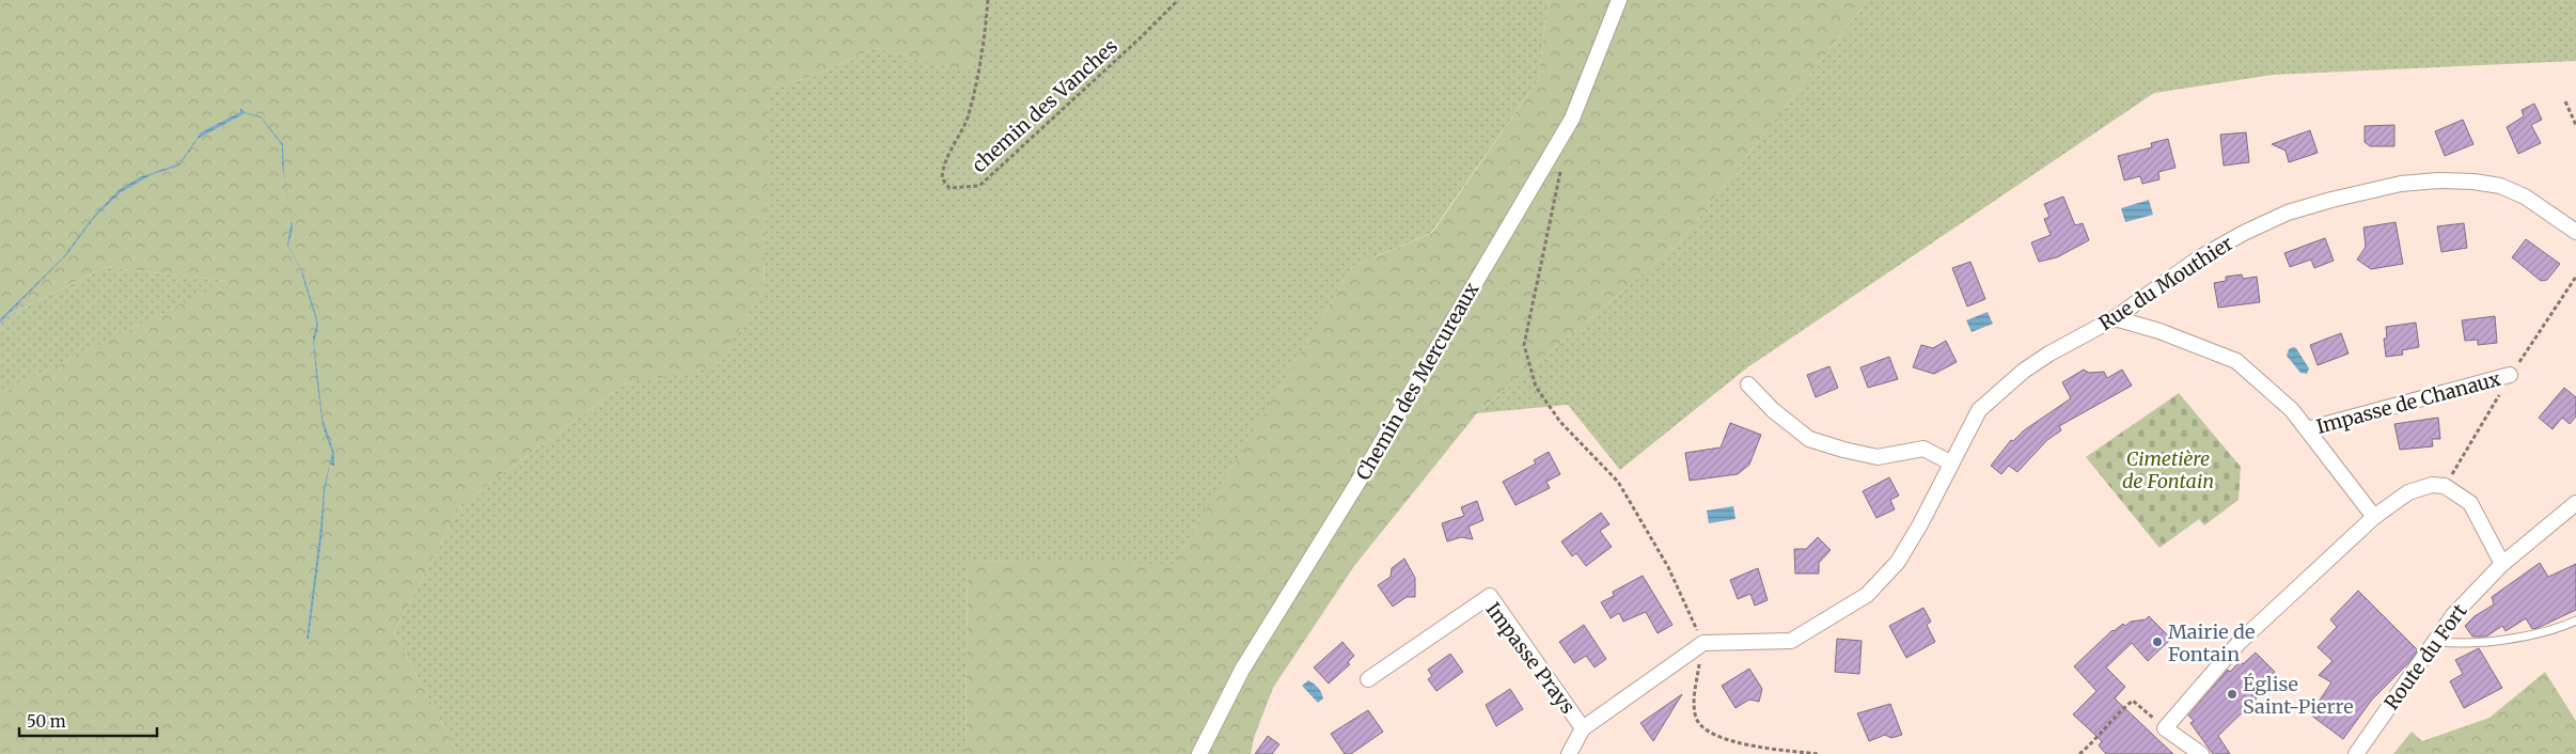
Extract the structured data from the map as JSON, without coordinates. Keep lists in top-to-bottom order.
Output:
{
  "streets": {
    "street": [
      "Rue du Mouthier",
      "Chemin des Mercureaux",
      "Impasse de Chanaux",
      "Route du Fort",
      "Impasse Prays"
    ],
    "path": ["chemin des Vanches"]
  },
  "crossings": [
    ["Rue du Mouthier", "Impasse Prays"]
  ],
  "parks": ["Cimetière de Fontain"],
  "places": ["Mairie de Fontain", "Église Saint-Pierre"],
  "scale_bar": "50 m"
}
